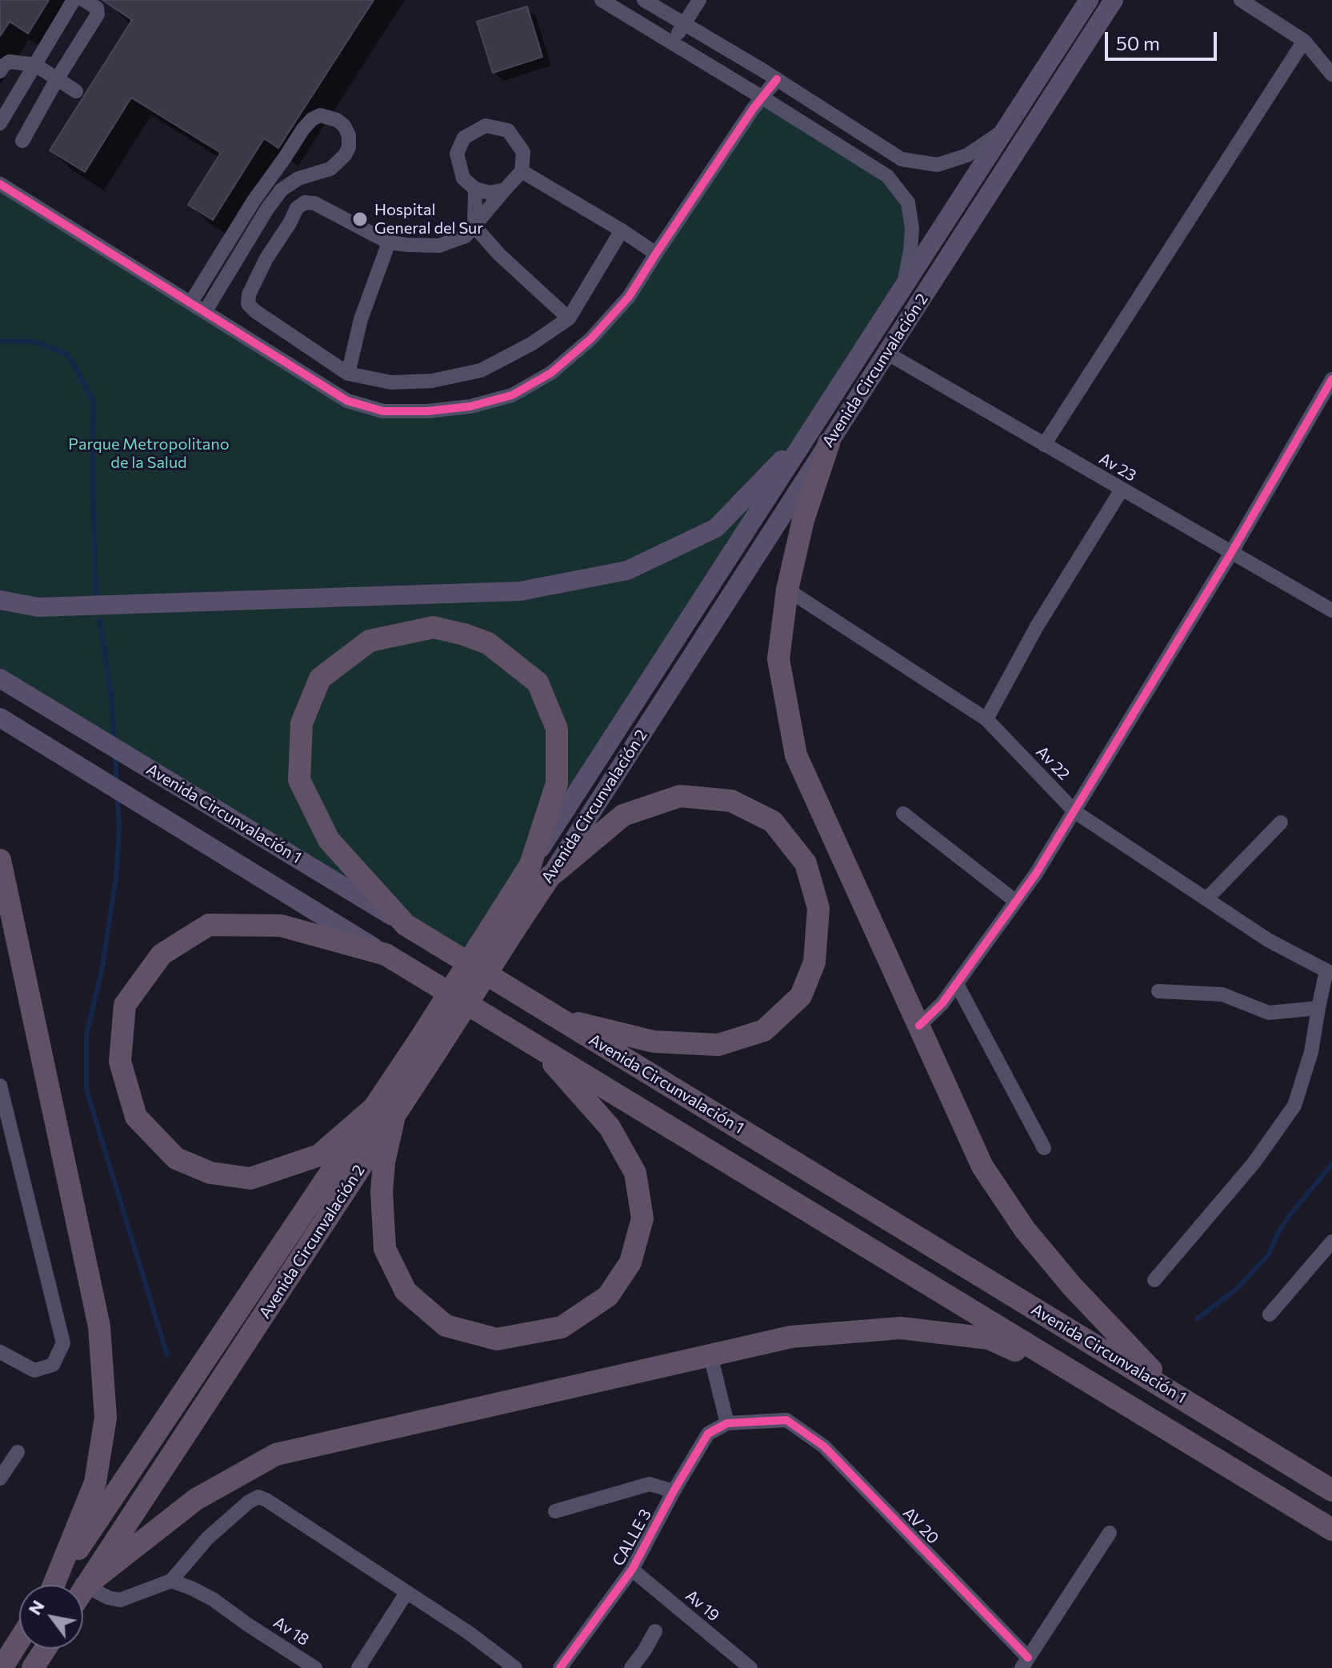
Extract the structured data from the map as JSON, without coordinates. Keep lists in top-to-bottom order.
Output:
{
  "streets": {
    "highway": ["Avenida Circunvalación 2", "Avenida Circunvalación 1"],
    "street": [
      "Av 23",
      "Av 22",
      "AV 20",
      "CALLE 3",
      "Av 19",
      "Av 18"
    ]
  },
  "crossings": [
    ["Avenida Circunvalación 2", "Av 23"],
    ["AV 20", "CALLE 3"],
    ["CALLE 3", "Av 19"]
  ],
  "parks": ["Parque Metropolitano de la Salud"],
  "places": ["Hospital General del Sur"],
  "scale_bar": "50 m",
  "north": "top left"
}
